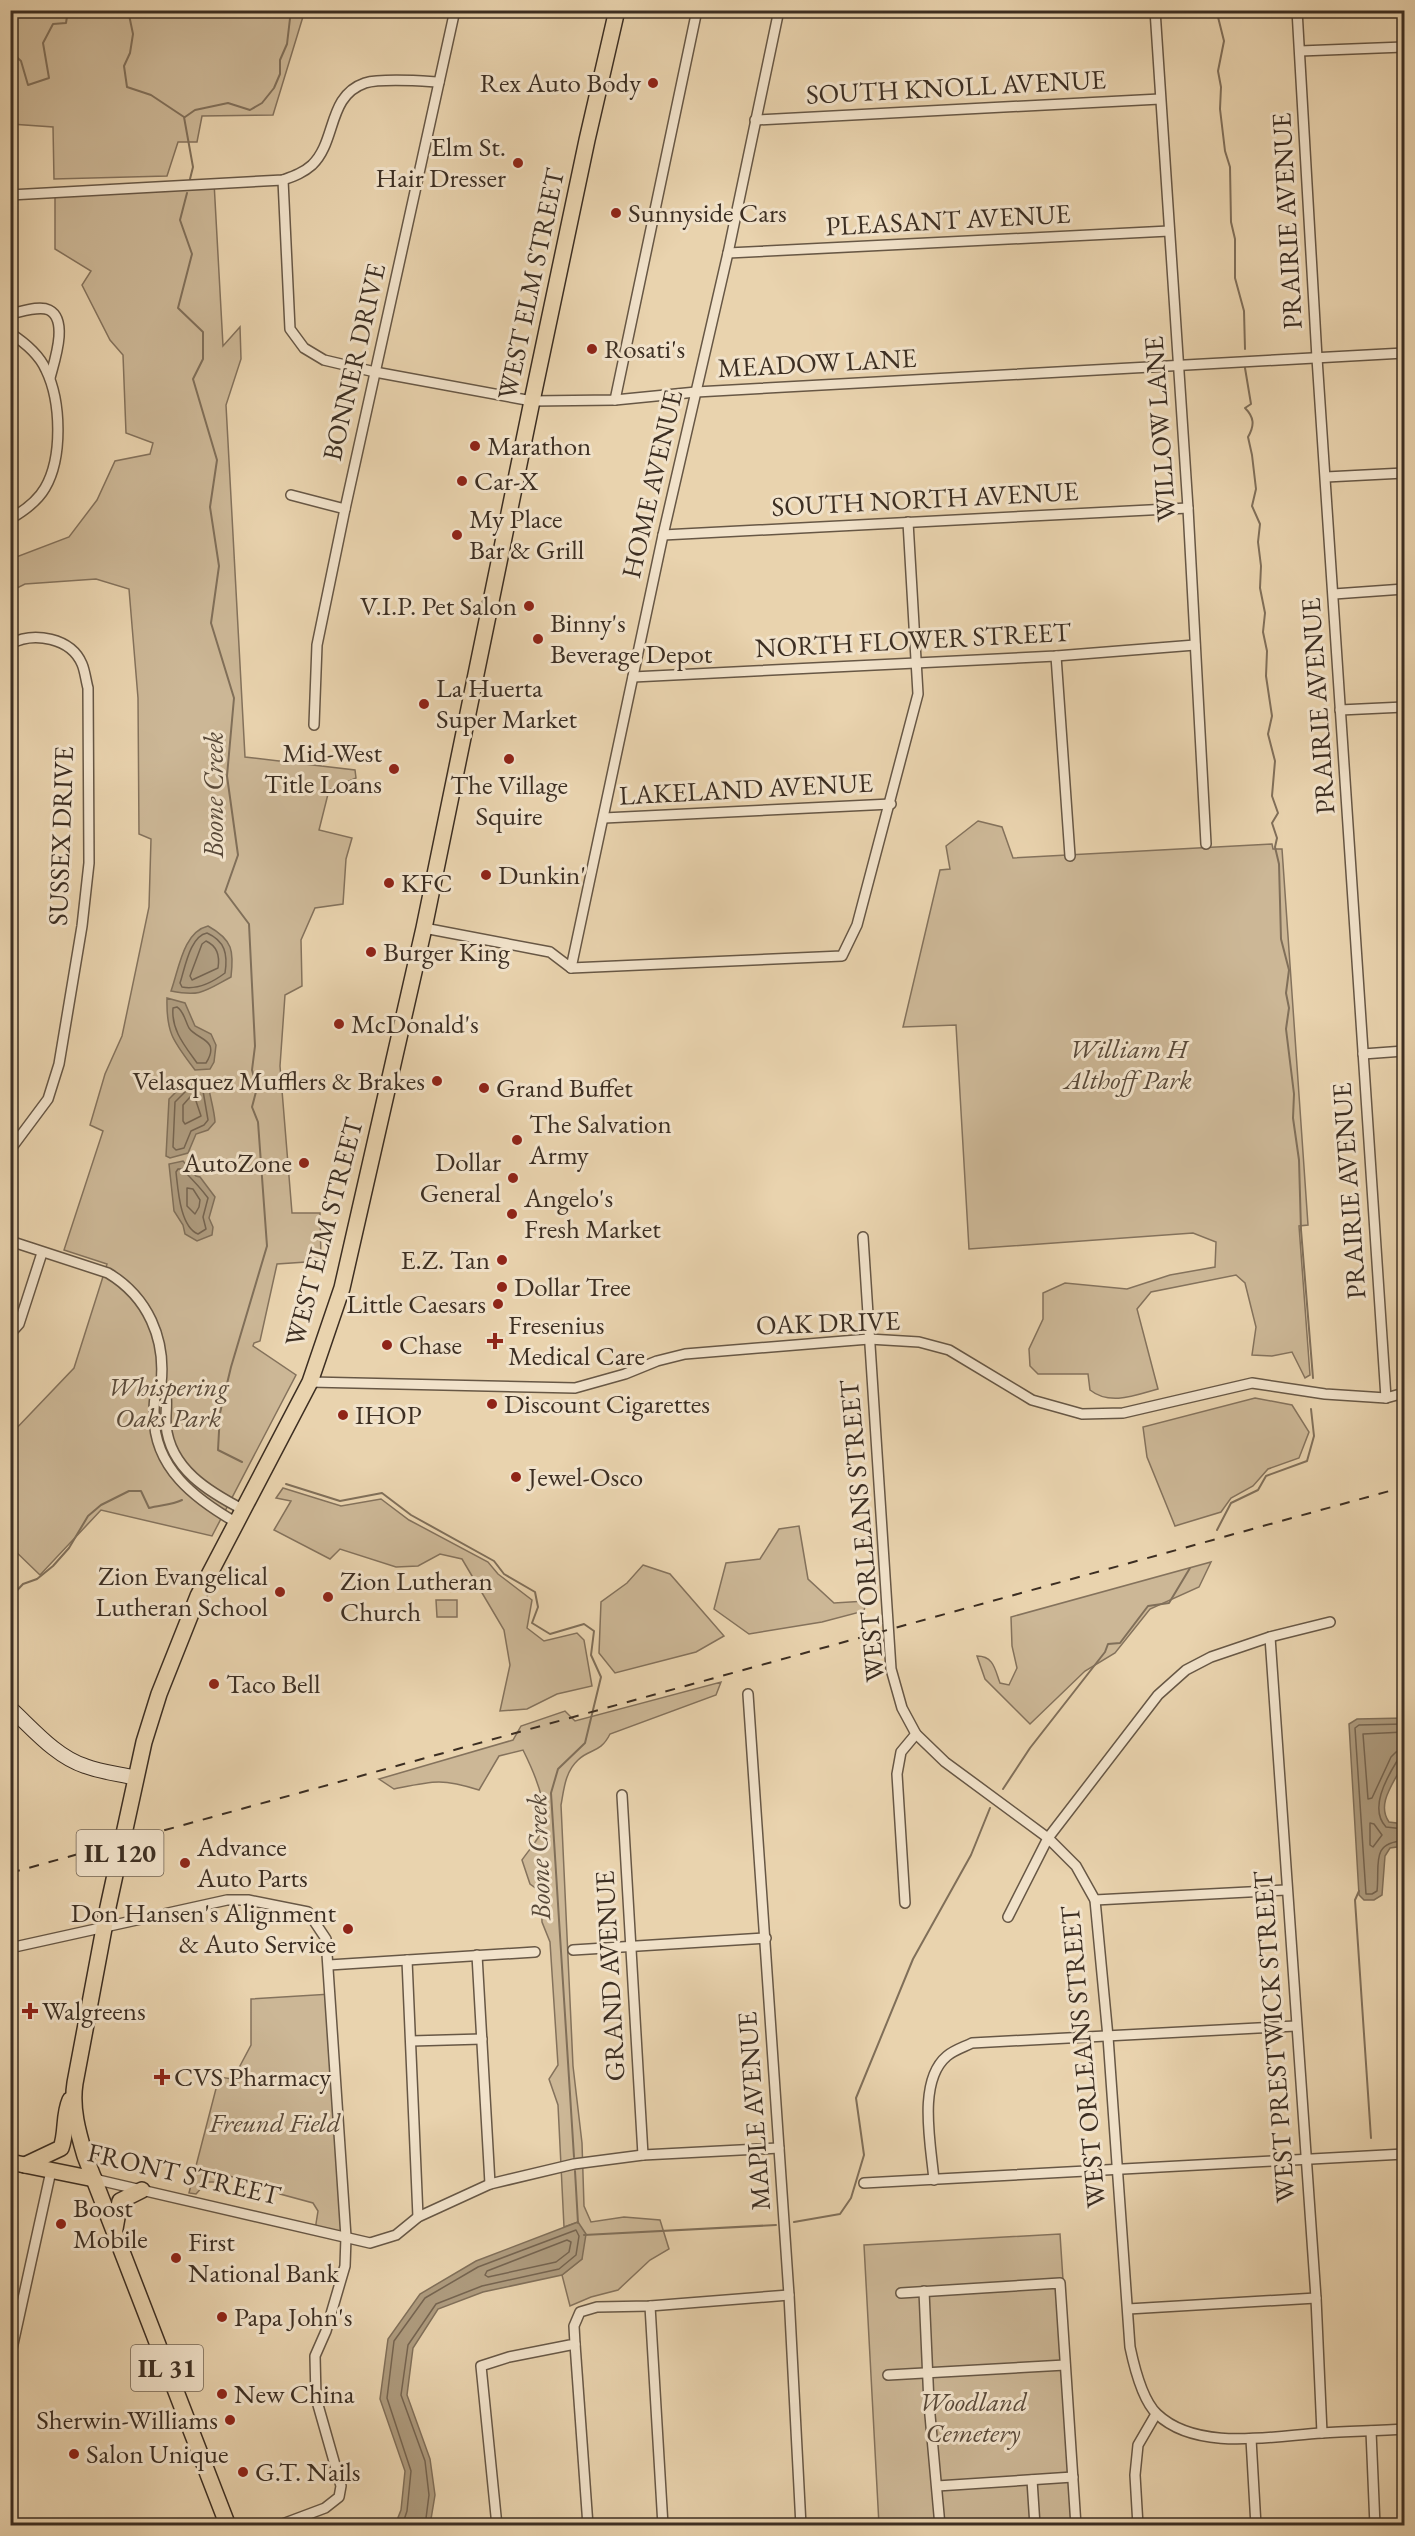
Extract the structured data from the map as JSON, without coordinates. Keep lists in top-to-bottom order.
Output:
{
  "streets": {
    "main road": [
      "WEST ELM STREET",
      "IL 120",
      "FRONT STREET",
      "IL 31"
    ],
    "street": [
      "SOUTH KNOLL AVENUE",
      "PLEASANT AVENUE",
      "PRAIRIE AVENUE",
      "BONNER DRIVE",
      "MEADOW LANE",
      "WILLOW LANE",
      "HOME AVENUE",
      "SOUTH NORTH AVENUE",
      "NORTH FLOWER STREET",
      "LAKELAND AVENUE",
      "SUSSEX DRIVE",
      "OAK DRIVE",
      "WEST ORLEANS STREET",
      "GRAND AVENUE",
      "WEST PRESTWICK STREET",
      "MAPLE AVENUE"
    ]
  },
  "crossings": [
    ["SOUTH KNOLL AVENUE", "WILLOW LANE"],
    ["SOUTH KNOLL AVENUE", "HOME AVENUE"],
    ["PLEASANT AVENUE", "WILLOW LANE"],
    ["PLEASANT AVENUE", "HOME AVENUE"],
    ["PRAIRIE AVENUE", "MEADOW LANE"],
    ["PRAIRIE AVENUE", "OAK DRIVE"],
    ["WEST ELM STREET", "MEADOW LANE"],
    ["WEST ELM STREET", "OAK DRIVE"],
    ["WEST ELM STREET", "FRONT STREET"],
    ["BONNER DRIVE", "MEADOW LANE"],
    ["MEADOW LANE", "WILLOW LANE"],
    ["MEADOW LANE", "HOME AVENUE"],
    ["WILLOW LANE", "SOUTH NORTH AVENUE"],
    ["WILLOW LANE", "NORTH FLOWER STREET"],
    ["HOME AVENUE", "SOUTH NORTH AVENUE"],
    ["HOME AVENUE", "NORTH FLOWER STREET"],
    ["HOME AVENUE", "LAKELAND AVENUE"],
    ["OAK DRIVE", "WEST ORLEANS STREET"],
    ["GRAND AVENUE", "FRONT STREET"],
    ["MAPLE AVENUE", "FRONT STREET"]
  ],
  "water": ["Boone Creek"],
  "parks": [
    "William H Althoff Park",
    "Whispering Oaks Park",
    "Freund Field",
    "Woodland Cemetery"
  ],
  "places": {
    "other": [
      "Rex Auto Body",
      "Elm St. Hair Dresser",
      "Sunnyside Cars",
      "Rosati's",
      "Marathon",
      "Car-X",
      "My Place Bar & Grill",
      "V.I.P. Pet Salon",
      "Binny's Beverage Depot",
      "La Huerta Super Market",
      "The Village Squire",
      "Mid-West Title Loans",
      "Dunkin'",
      "KFC",
      "Burger King",
      "McDonald's",
      "Velasquez Mufflers & Brakes",
      "Grand Buffet",
      "The Salvation Army",
      "AutoZone",
      "Dollar General",
      "Angelo's Fresh Market",
      "E.Z. Tan",
      "Dollar Tree",
      "Little Caesars",
      "Chase",
      "Discount Cigarettes",
      "IHOP",
      "Jewel-Osco",
      "Zion Evangelical Lutheran School",
      "Zion Lutheran Church",
      "Taco Bell",
      "Advance Auto Parts",
      "Don Hansen's Alignment & Auto Service",
      "Boost Mobile",
      "First National Bank",
      "Papa John's",
      "New China",
      "Sherwin-Williams",
      "Salon Unique",
      "G.T. Nails"
    ],
    "health": ["Fresenius Medical Care", "Walgreens", "CVS Pharmacy"]
  }
}
